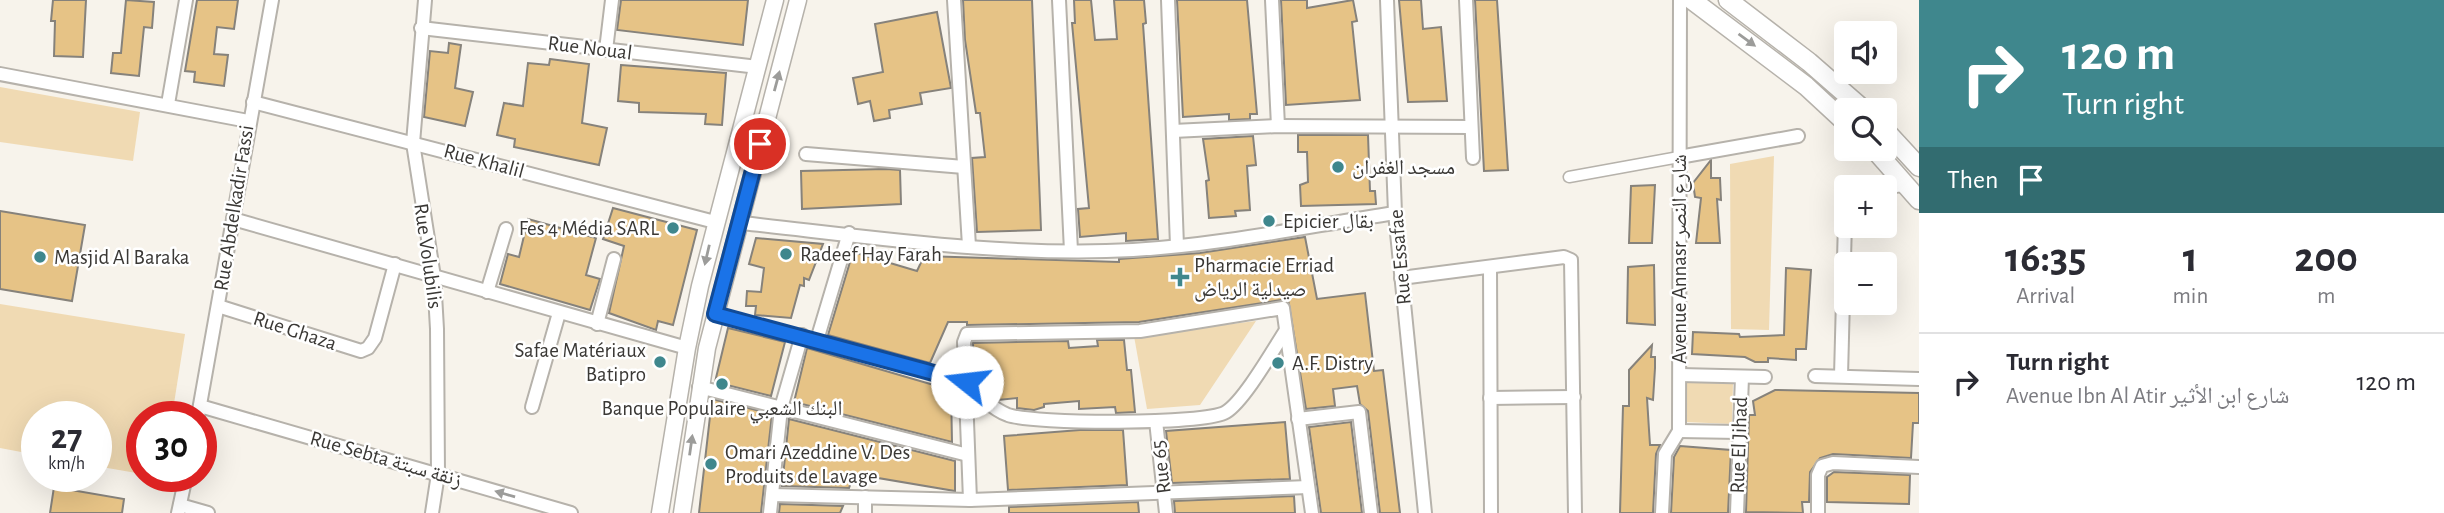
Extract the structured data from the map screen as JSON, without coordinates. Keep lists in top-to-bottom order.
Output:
{
  "streets": {
    "street": [
      "Rue Noual",
      "Rue Khalil",
      "Rue Abdelkadir Fassi",
      "Rue Volubilis",
      "Rue Essafae",
      "Avenue Annasr شارع النصر",
      "Rue Ghaza",
      "Rue El Jihad",
      "Rue Sebta زنقة سبتة",
      "Rue 65"
    ]
  },
  "crossings": [
    ["Rue Noual", "Rue Volubilis"],
    ["Rue Khalil", "Rue Abdelkadir Fassi"],
    ["Rue Khalil", "Rue Volubilis"],
    ["Rue Abdelkadir Fassi", "Rue Ghaza"],
    ["Rue Volubilis", "Rue Sebta زنقة سبتة"]
  ],
  "one_way": ["Rue Sebta زنقة سبتة"],
  "places": {
    "other": [
      "مسجد الغفران",
      "Epicier بقال",
      "Fes 4 Média SARL",
      "Radeef Hay Farah",
      "Masjid Al Baraka",
      "Safae Matériaux Batipro",
      "A.F. Distry",
      "Banque Populaire البنك الشعبي",
      "Omari Azeddine V. Des Produits de Lavage"
    ],
    "health": ["Pharmacie Erriad صيدلية الرياض"]
  },
  "page": {
    "turn": ["120 m", "Turn right"],
    "map_buttons": ["+", "−"],
    "then": "Then",
    "eta": [
      "16:35",
      "Arrival",
      "1",
      "min",
      "200",
      "m"
    ],
    "list": [
      {
        "name": "Turn right",
        "note": "Avenue Ibn Al Atir شارع ابن الأثير",
        "value": "120 m"
      }
    ],
    "speed": "27 km/h",
    "limit": "30"
  }
}
